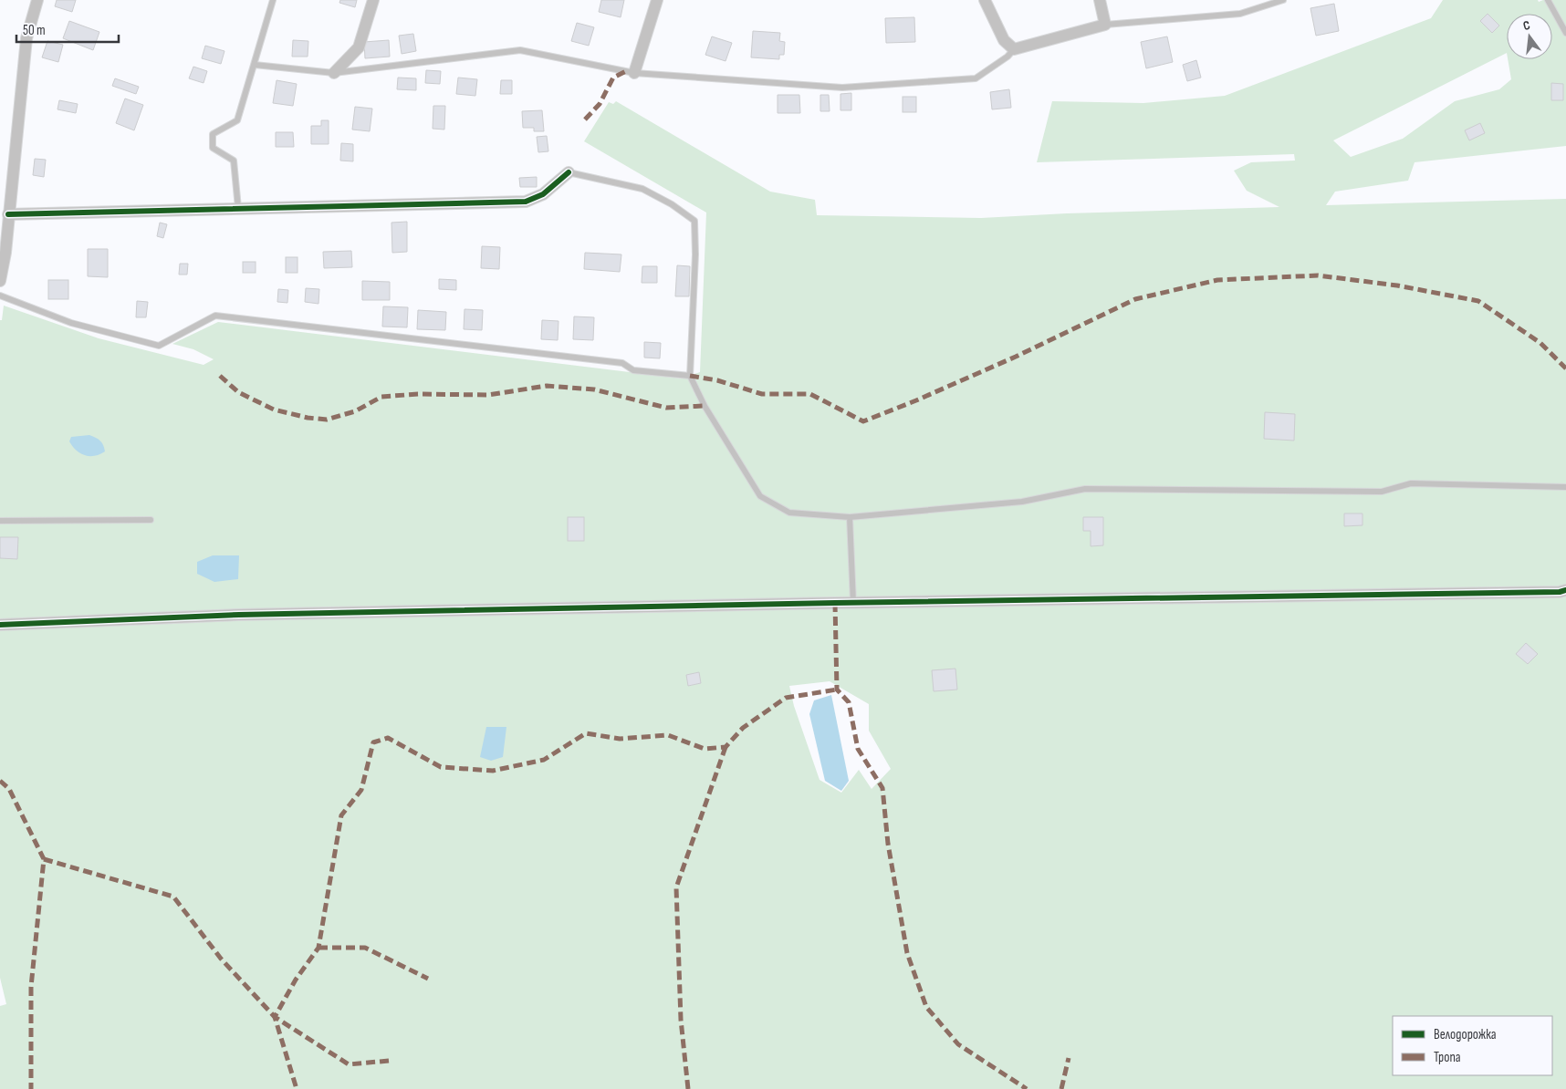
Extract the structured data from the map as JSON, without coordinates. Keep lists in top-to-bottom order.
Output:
{
  "legend": ["Велодорожка", "Тропа"],
  "scale_bar": "50 m",
  "north": "top"
}
